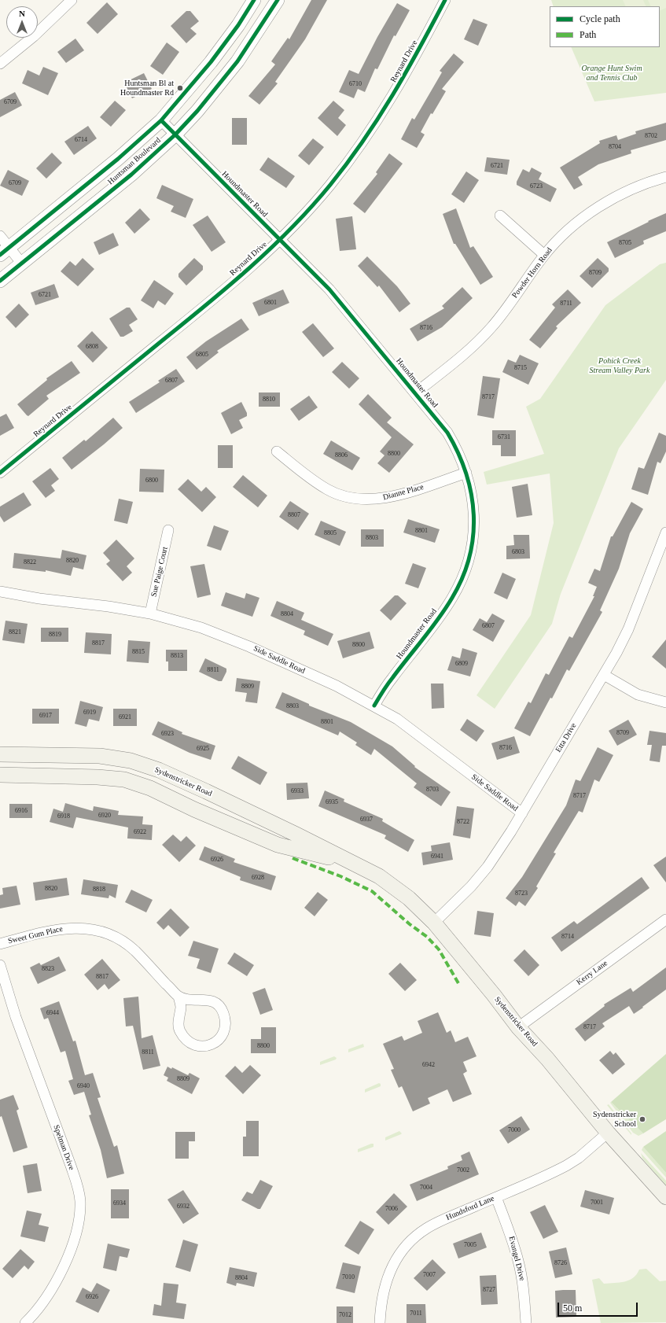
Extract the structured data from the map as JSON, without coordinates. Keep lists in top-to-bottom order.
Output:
{
  "streets": {
    "main road": ["Sydenstricker Road"],
    "street": [
      "Reynard Drive",
      "Huntsman Boulevard",
      "Houndmaster Road",
      "Powder Horn Road",
      "Dianne Place",
      "Sue Paige Court",
      "Side Saddle Road",
      "Etta Drive",
      "Sweet Gum Place",
      "Kerry Lane",
      "Spelman Drive",
      "Hundsford Lane",
      "Evangel Drive"
    ]
  },
  "crossings": [
    ["Reynard Drive", "Houndmaster Road"],
    ["Huntsman Boulevard", "Houndmaster Road"],
    ["Houndmaster Road", "Powder Horn Road"],
    ["Houndmaster Road", "Dianne Place"],
    ["Houndmaster Road", "Side Saddle Road"],
    ["Sue Paige Court", "Side Saddle Road"],
    ["Side Saddle Road", "Etta Drive"],
    ["Etta Drive", "Sydenstricker Road"],
    ["Sydenstricker Road", "Kerry Lane"],
    ["Sydenstricker Road", "Hundsford Lane"],
    ["Hundsford Lane", "Evangel Drive"]
  ],
  "parks": ["Orange Hunt Swim and Tennis Club", "Pohick Creek Stream Valley Park"],
  "places": ["Huntsman Bl at Houndmaster Rd", "Sydenstricker School"],
  "house_numbers": [
    "6710",
    "6709",
    "8702",
    "6714",
    "8704",
    "6721",
    "6709",
    "6723",
    "8705",
    "8709",
    "6721",
    "6801",
    "8711",
    "8716",
    "6808",
    "6805",
    "8715",
    "6807",
    "8717",
    "8810",
    "6731",
    "8800",
    "8806",
    "6800",
    "8807",
    "8801",
    "8805",
    "8803",
    "6803",
    "8820",
    "8822",
    "8804",
    "6807",
    "8821",
    "8819",
    "8817",
    "8800",
    "8815",
    "8813",
    "6809",
    "8811",
    "8809",
    "8803",
    "6919",
    "6917",
    "6921",
    "8801",
    "8709",
    "6923",
    "8716",
    "6925",
    "8703",
    "6933",
    "8717",
    "6935",
    "6916",
    "6920",
    "6918",
    "6937",
    "8722",
    "6922",
    "6941",
    "6926",
    "6928",
    "8820",
    "8818",
    "8723",
    "8714",
    "8823",
    "8817",
    "6944",
    "8717",
    "8800",
    "8811",
    "6942",
    "8809",
    "6940",
    "7000",
    "7002",
    "7004",
    "7001",
    "6934",
    "6932",
    "7006",
    "7005",
    "8726",
    "7007",
    "7010",
    "8804",
    "8727",
    "6926",
    "7011",
    "7012"
  ],
  "legend": ["Cycle path", "Path"],
  "scale_bar": "50 m",
  "north": "top"
}
